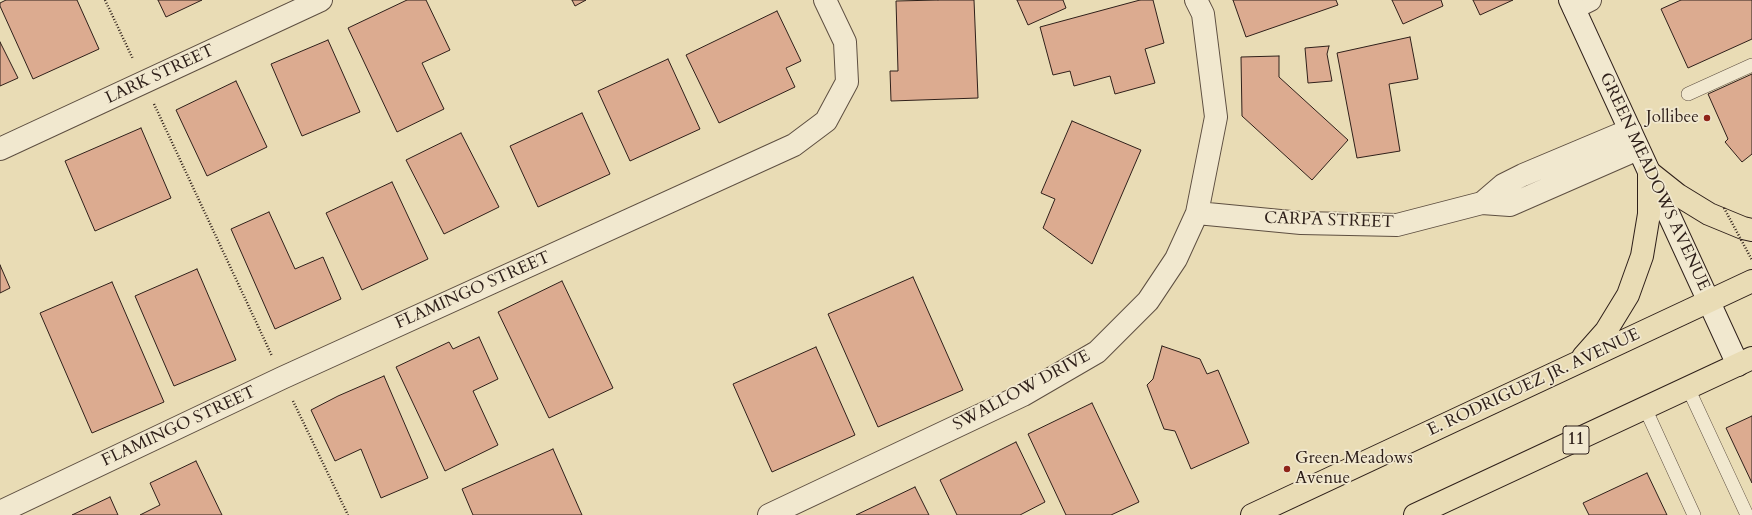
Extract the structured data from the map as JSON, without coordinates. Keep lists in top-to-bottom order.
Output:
{
  "streets": {
    "main road": ["E. RODRIGUEZ JR. AVENUE", "11"],
    "street": [
      "LARK STREET",
      "GREEN MEADOWS AVENUE",
      "CARPA STREET",
      "FLAMINGO STREET",
      "SWALLOW DRIVE"
    ]
  },
  "crossings": [
    ["GREEN MEADOWS AVENUE", "CARPA STREET"],
    ["GREEN MEADOWS AVENUE", "E. RODRIGUEZ JR. AVENUE"],
    ["GREEN MEADOWS AVENUE", "11"],
    ["CARPA STREET", "SWALLOW DRIVE"]
  ],
  "places": ["Jollibee", "Green Meadows Avenue"]
}
